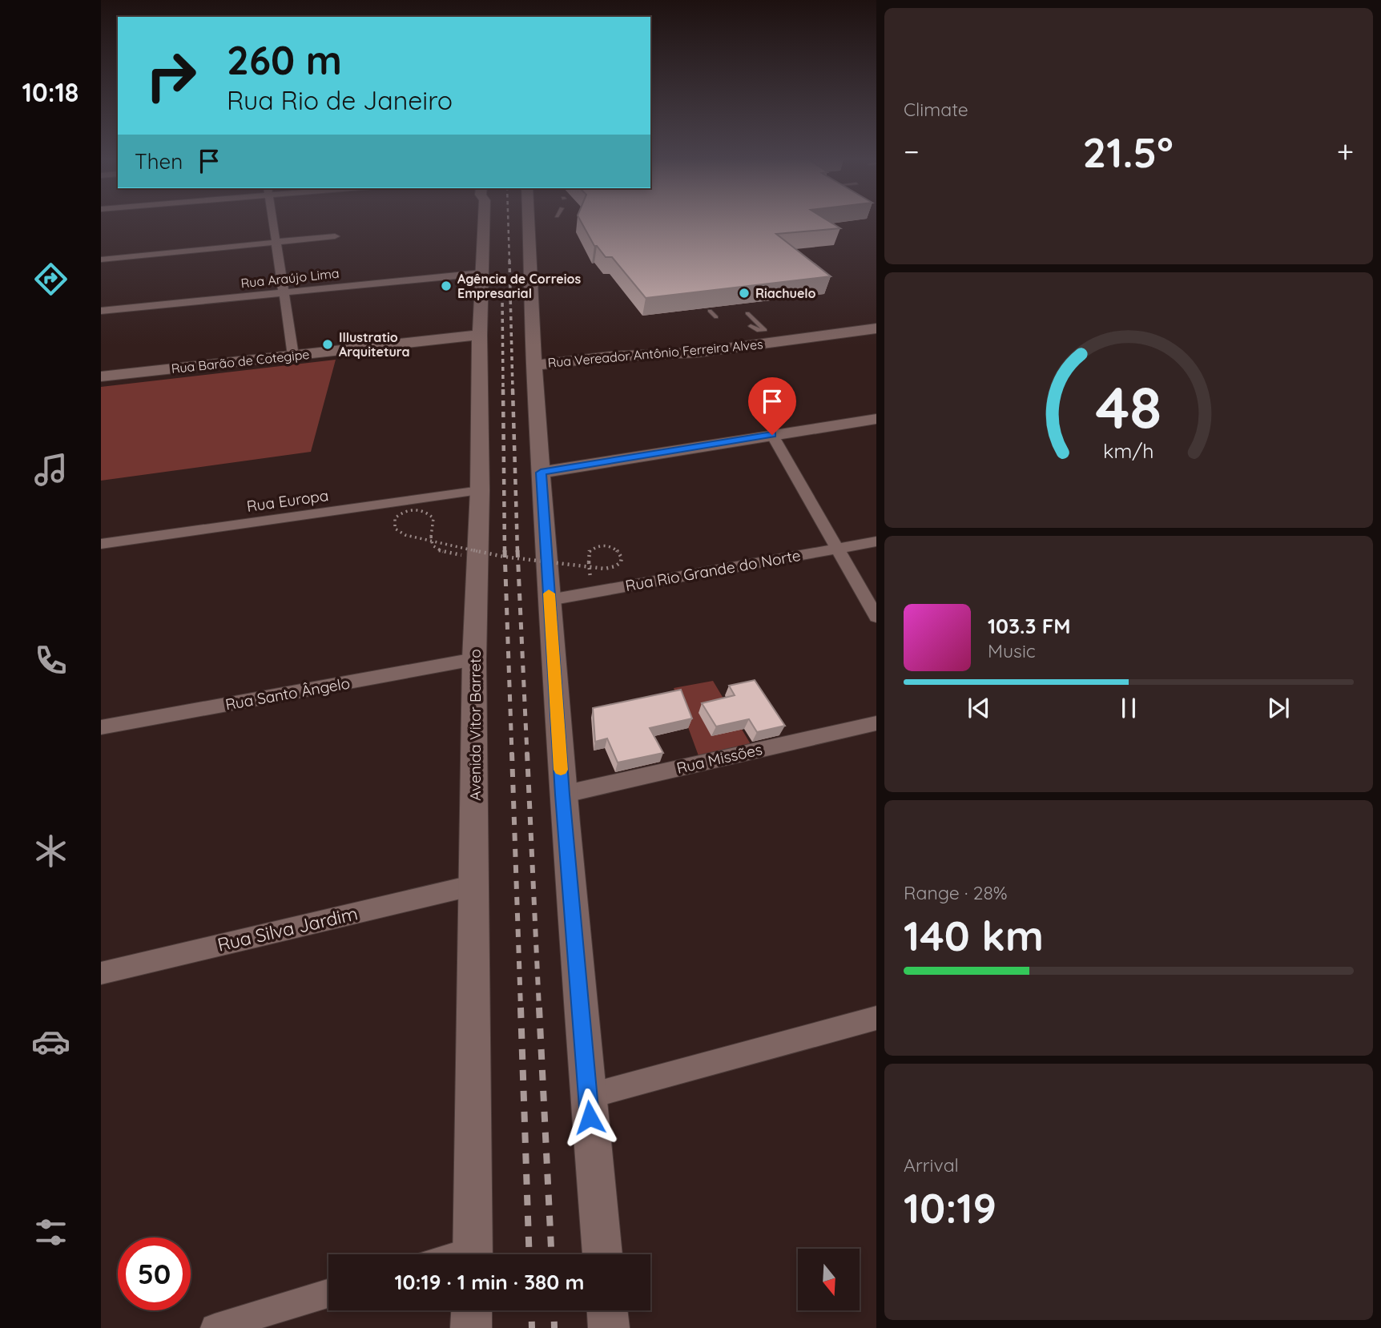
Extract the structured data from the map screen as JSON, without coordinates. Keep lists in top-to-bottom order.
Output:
{
  "streets": {
    "main road": ["Rua Vereador Antônio Ferreira Alves", "Rua Barão de Cotegipe", "Avenida Vitor Barreto"],
    "street": [
      "Rua Araújo Lima",
      "Rua Europa",
      "Rua Rio Grande do Norte",
      "Rua Santo Ângelo",
      "Rua Missões",
      "Rua Silva Jardim"
    ]
  },
  "crossings": [
    ["Rua Araújo Lima", "Avenida Vitor Barreto"],
    ["Rua Barão de Cotegipe", "Avenida Vitor Barreto"],
    ["Rua Europa", "Avenida Vitor Barreto"],
    ["Rua Santo Ângelo", "Avenida Vitor Barreto"],
    ["Avenida Vitor Barreto", "Rua Silva Jardim"]
  ],
  "places": ["Agência de Correios Empresarial", "Riachuelo", "Illustratio Arquitetura"],
  "north": "bottom",
  "page": {
    "tabs": "10:18",
    "tile": [
      "Climate",
      ["Range · 28%", "140 km"],
      ["Arrival", "10:19"]
    ],
    "turn": ["260 m", "Rua Rio de Janeiro"],
    "heat": ["−", "21.5°", "+"],
    "then": "Then",
    "song": ["103.3 FM", "Music"],
    "limit": "50",
    "trip": "10:19 · 1 min · 380 m",
    "gauge": ["48", "km/h"]
  }
}
